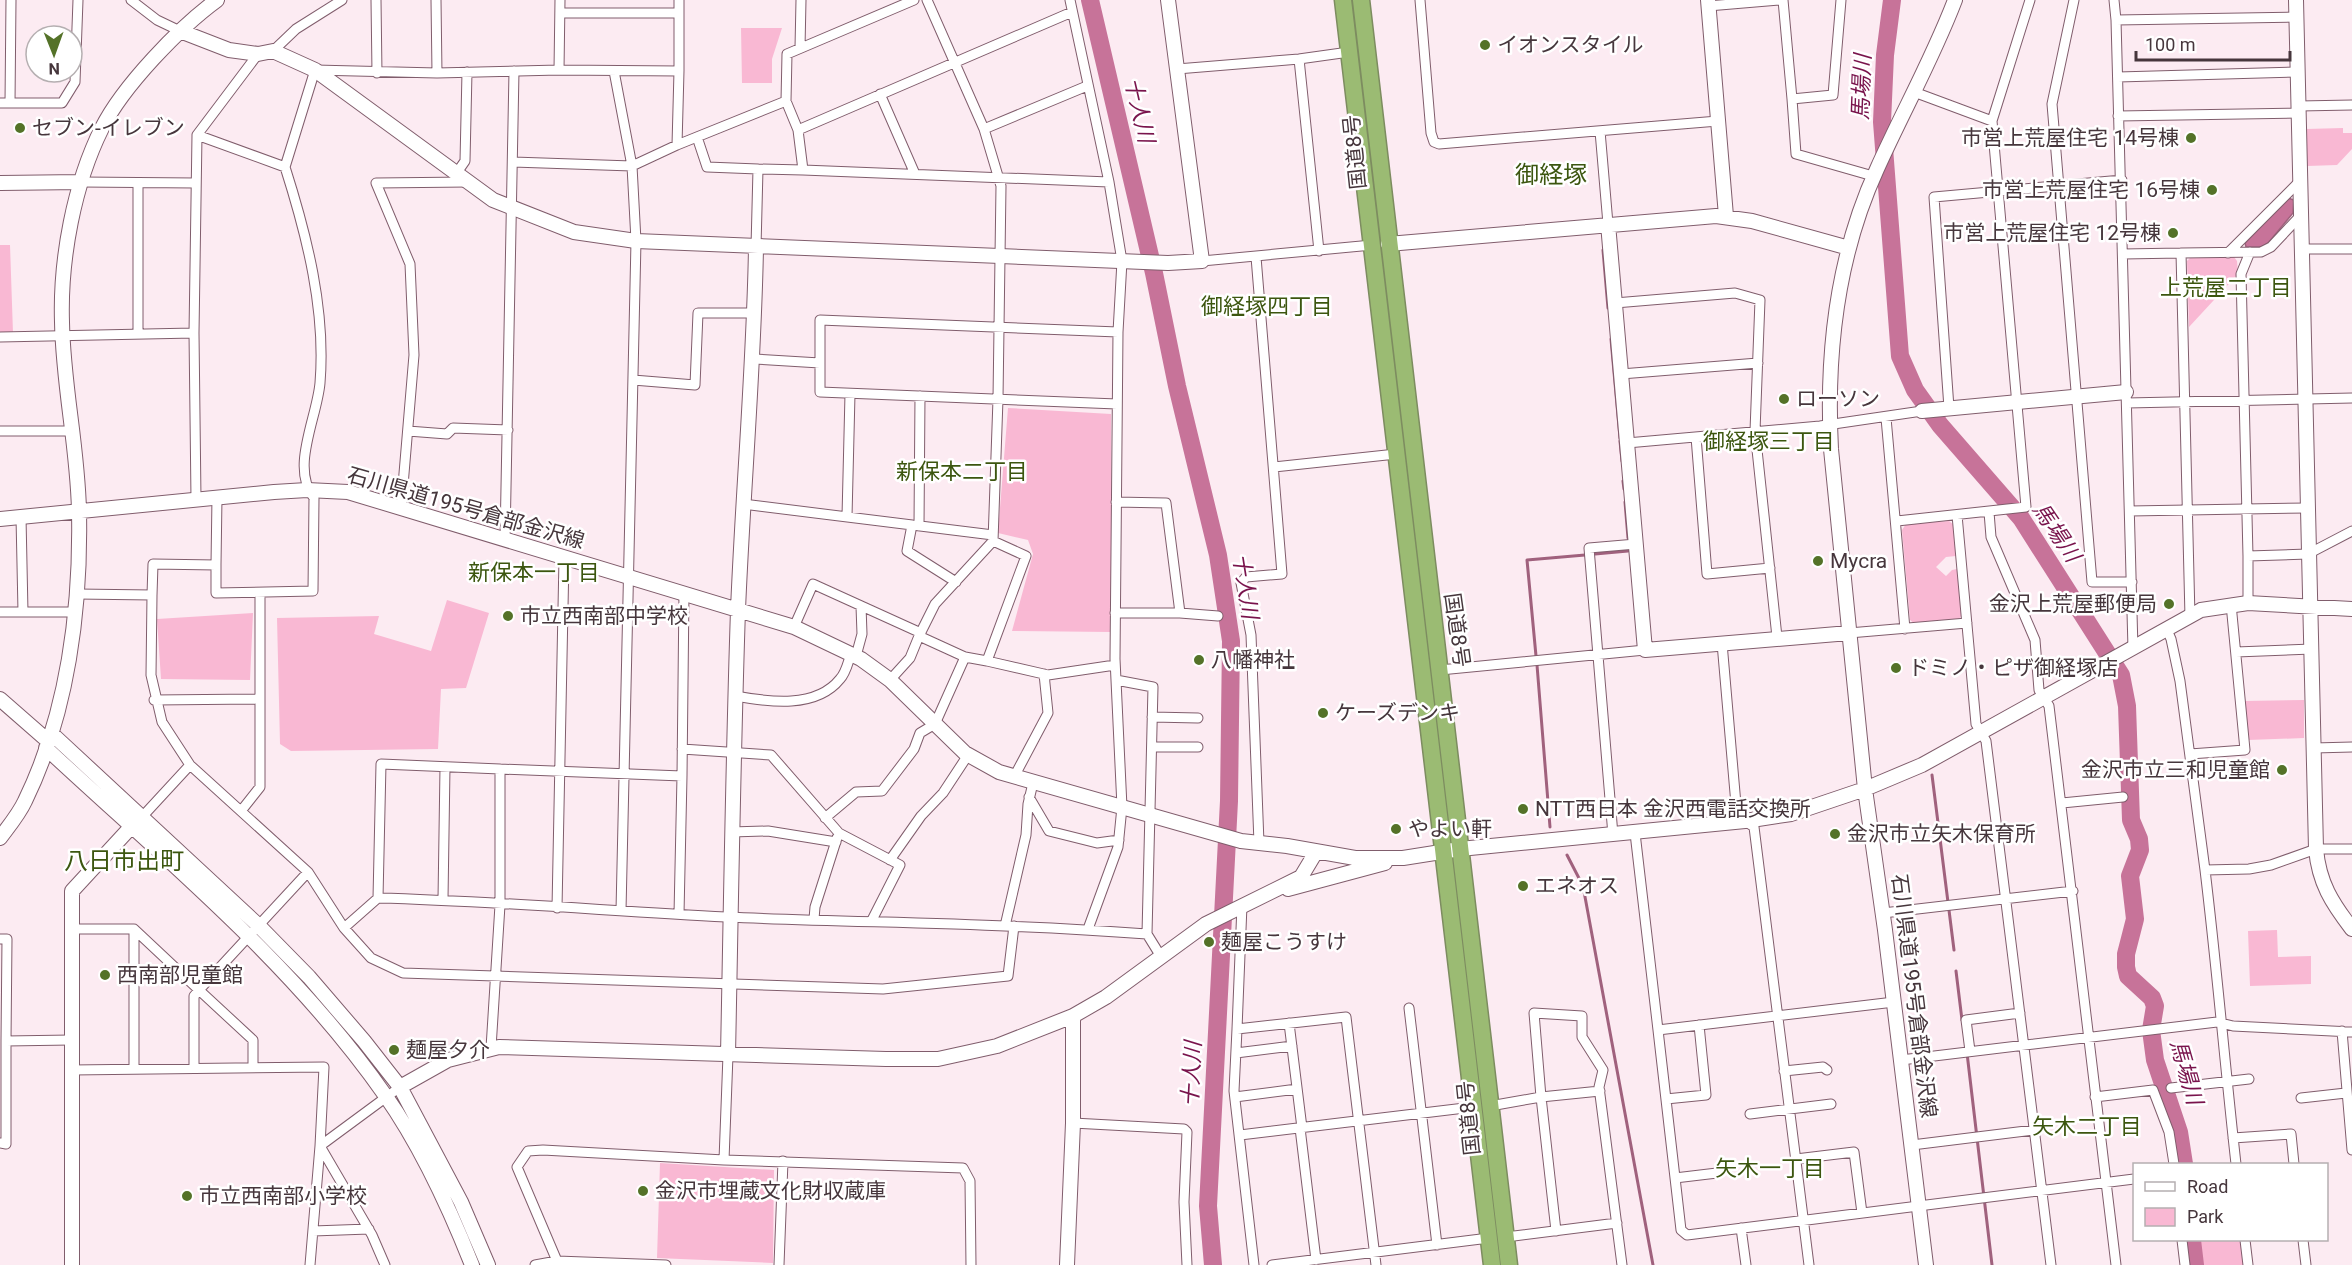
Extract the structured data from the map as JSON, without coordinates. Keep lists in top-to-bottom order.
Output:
{
  "streets": {
    "highway": ["国道8号"],
    "street": ["石川県道195号倉部金沢線"]
  },
  "districts": [
    "御経塚",
    "上荒屋二丁目",
    "御経塚四丁目",
    "御経塚三丁目",
    "新保本二丁目",
    "新保本一丁目",
    "八日市出町",
    "矢木二丁目",
    "矢木一丁目"
  ],
  "water": ["馬場川", "十人川"],
  "places": [
    "イオンスタイル",
    "セブン-イレブン",
    "市営上荒屋住宅 14号棟",
    "市営上荒屋住宅 16号棟",
    "市営上荒屋住宅 12号棟",
    "ローソン",
    "Mycra",
    "金沢上荒屋郵便局",
    "市立西南部中学校",
    "八幡神社",
    "ドミノ・ピザ御経塚店",
    "ケーズデンキ",
    "金沢市立三和児童館",
    "NTT西日本 金沢西電話交換所",
    "やよい軒",
    "金沢市立矢木保育所",
    "エネオス",
    "麺屋こうすけ",
    "西南部児童館",
    "麺屋夕介",
    "金沢市埋蔵文化財収蔵庫",
    "市立西南部小学校"
  ],
  "legend": ["Road", "Park"],
  "scale_bar": "100 m",
  "north": "bottom"
}
